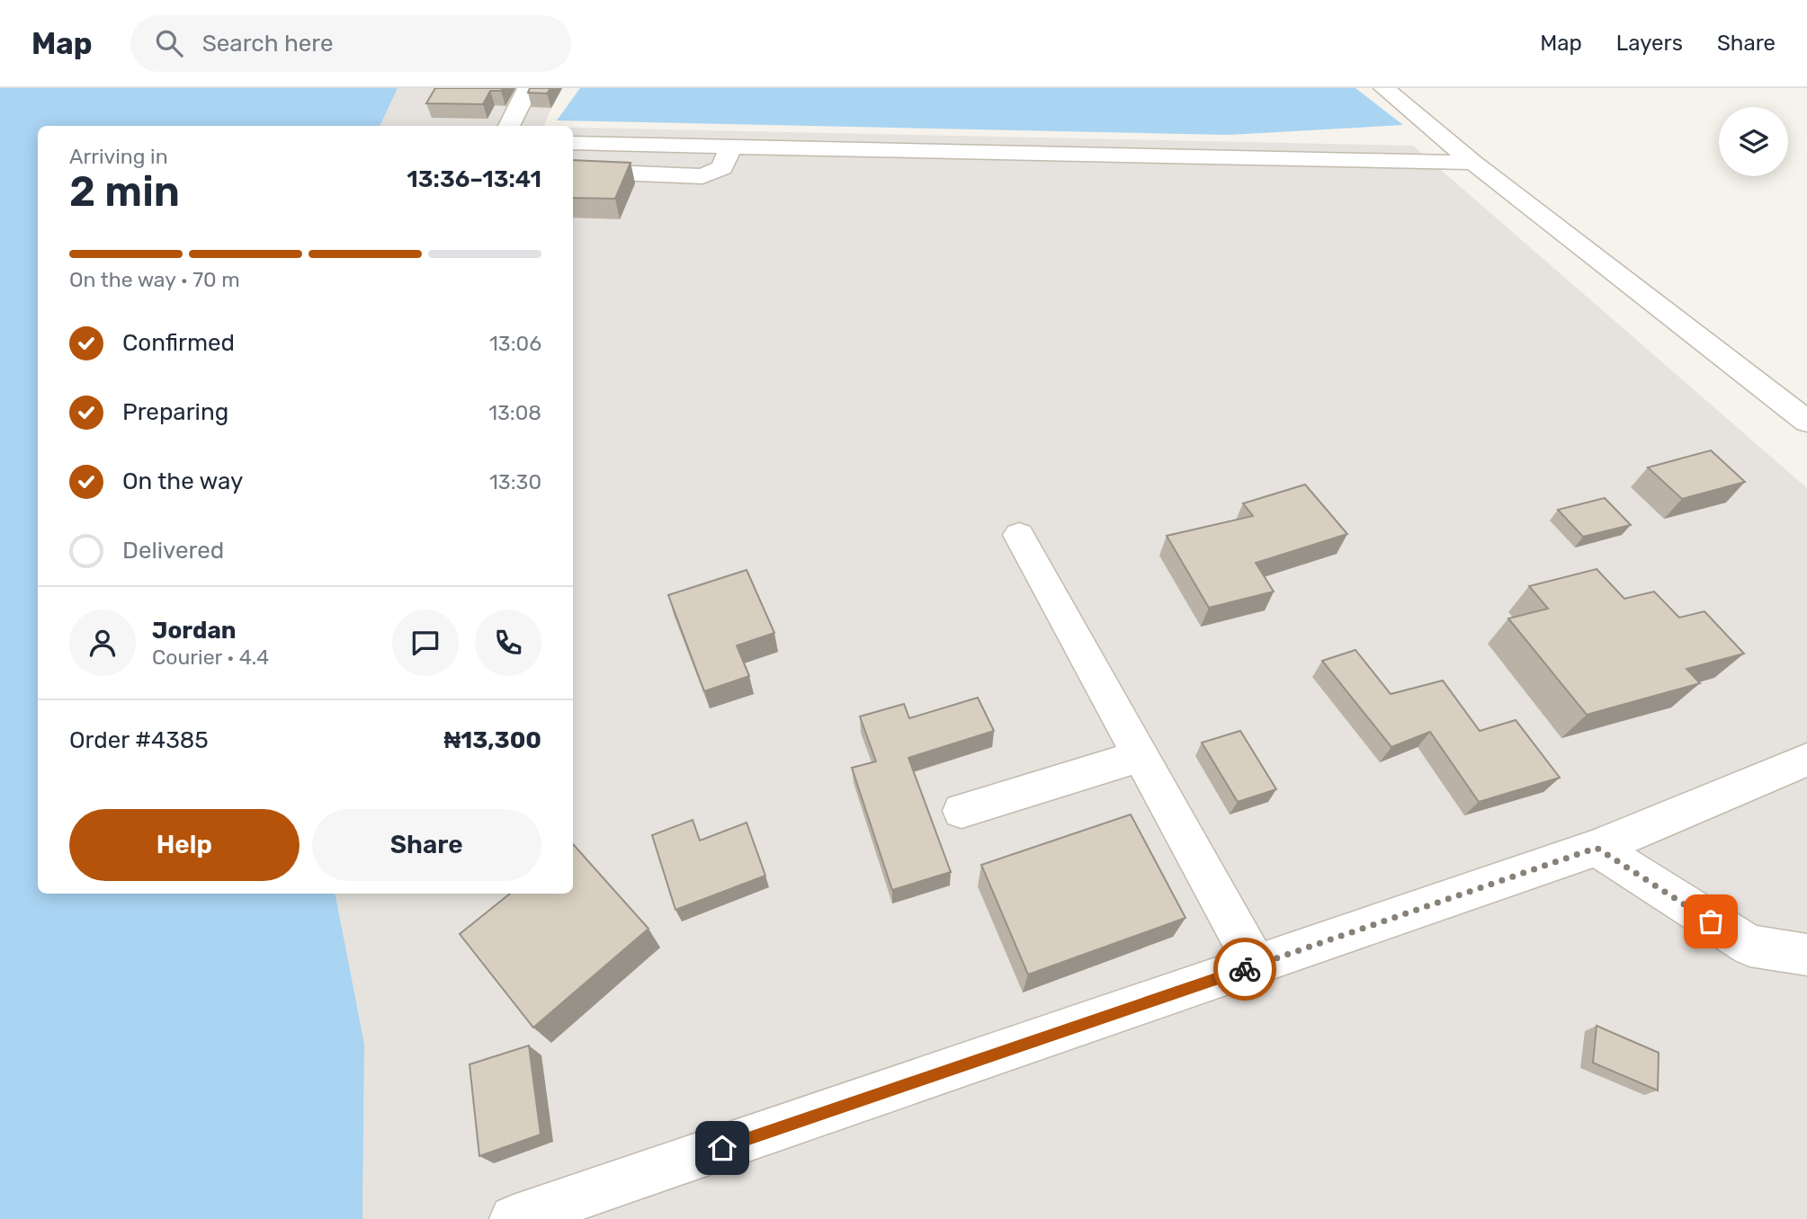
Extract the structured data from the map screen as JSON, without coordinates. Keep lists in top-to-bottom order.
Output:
{
  "page": {
    "header": "Map",
    "search": "Search here",
    "nav": ["Map", "Layers", "Share"],
    "heading": ["2 min", "Arriving in", "13:36–13:41"],
    "panel": [
      "Jordan",
      "Courier · 4.4",
      "Order #4385",
      "₦13,300"
    ],
    "bar": "On the way · 70 m",
    "list": [
      ["Confirmed", "13:06"],
      ["Preparing", "13:08"],
      ["On the way", "13:30"],
      "Delivered"
    ],
    "buttons": ["Help", "Share"]
  }
}
